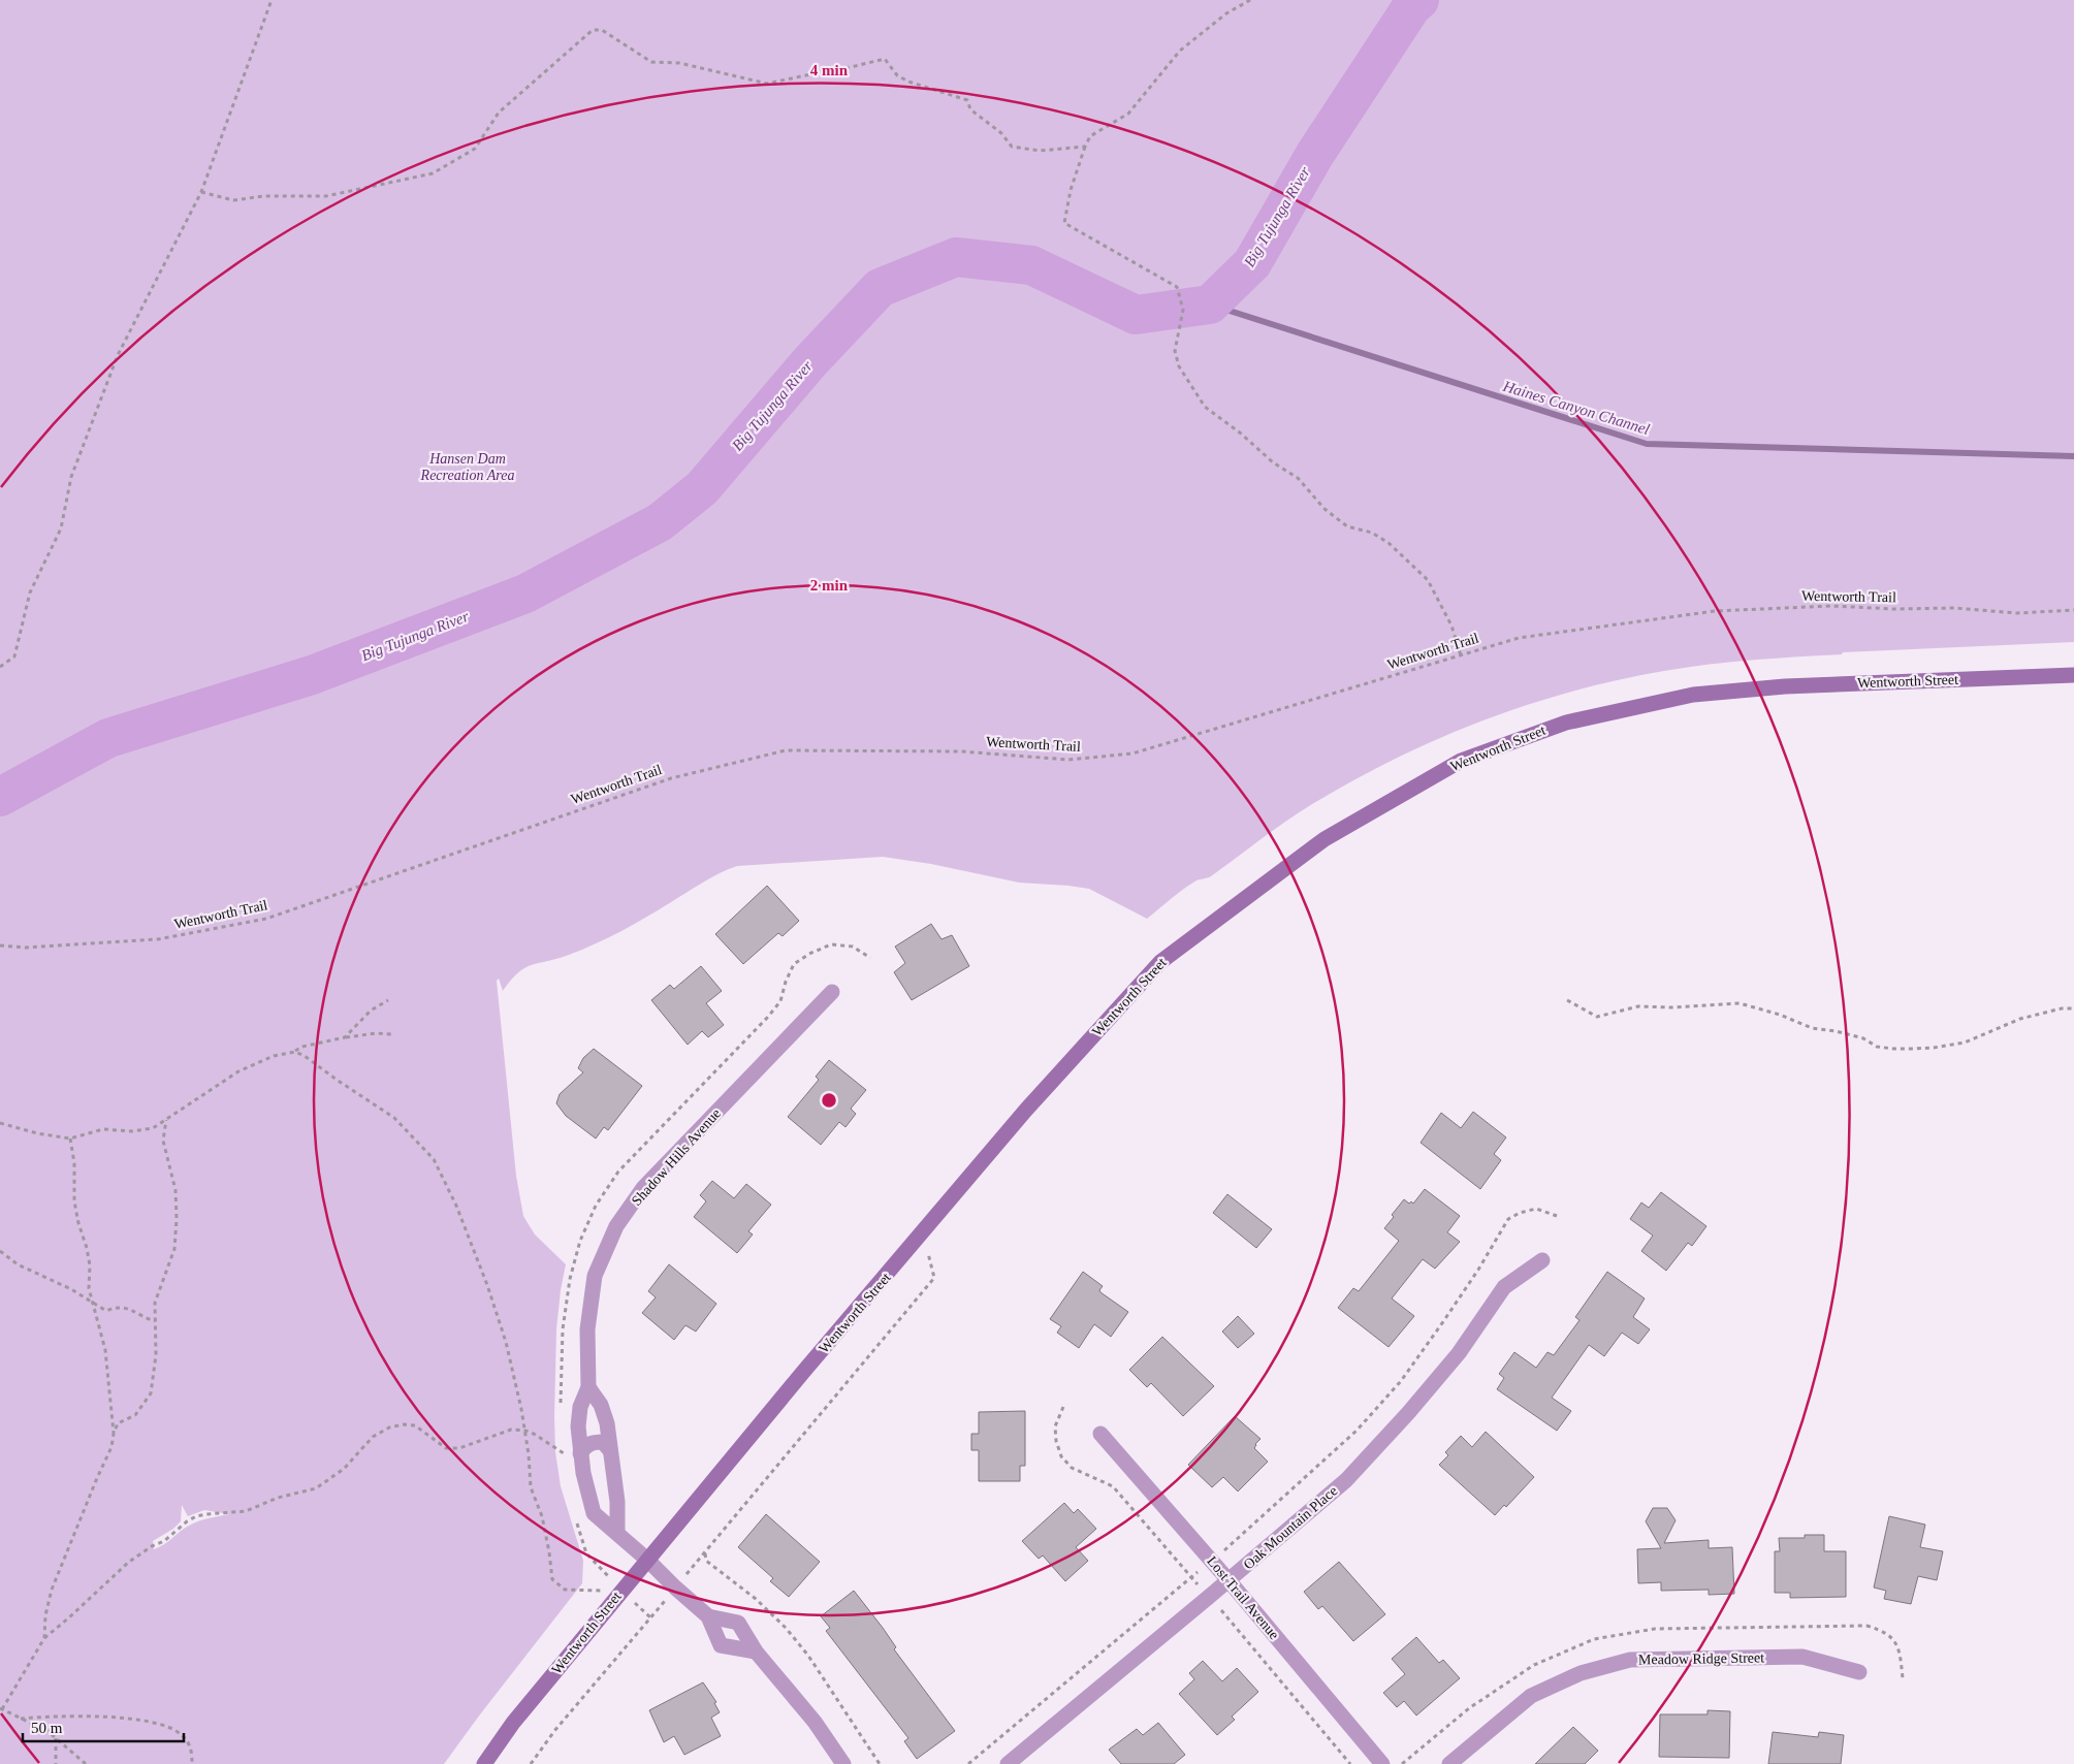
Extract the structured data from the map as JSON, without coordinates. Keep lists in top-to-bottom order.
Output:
{
  "streets": {
    "main road": ["Wentworth Street"],
    "street": [
      "Shadow Hills Avenue",
      "Oak Mountain Place",
      "Lost Trail Avenue",
      "Meadow Ridge Street"
    ],
    "path": ["Wentworth Trail"]
  },
  "crossings": [
    ["Wentworth Street", "Shadow Hills Avenue"],
    ["Oak Mountain Place", "Lost Trail Avenue"]
  ],
  "water": ["Big Tujunga River", "Haines Canyon Channel"],
  "parks": ["Hansen Dam Recreation Area"],
  "scale_bar": "50 m",
  "rings": ["4 min", "2 min"]
}
